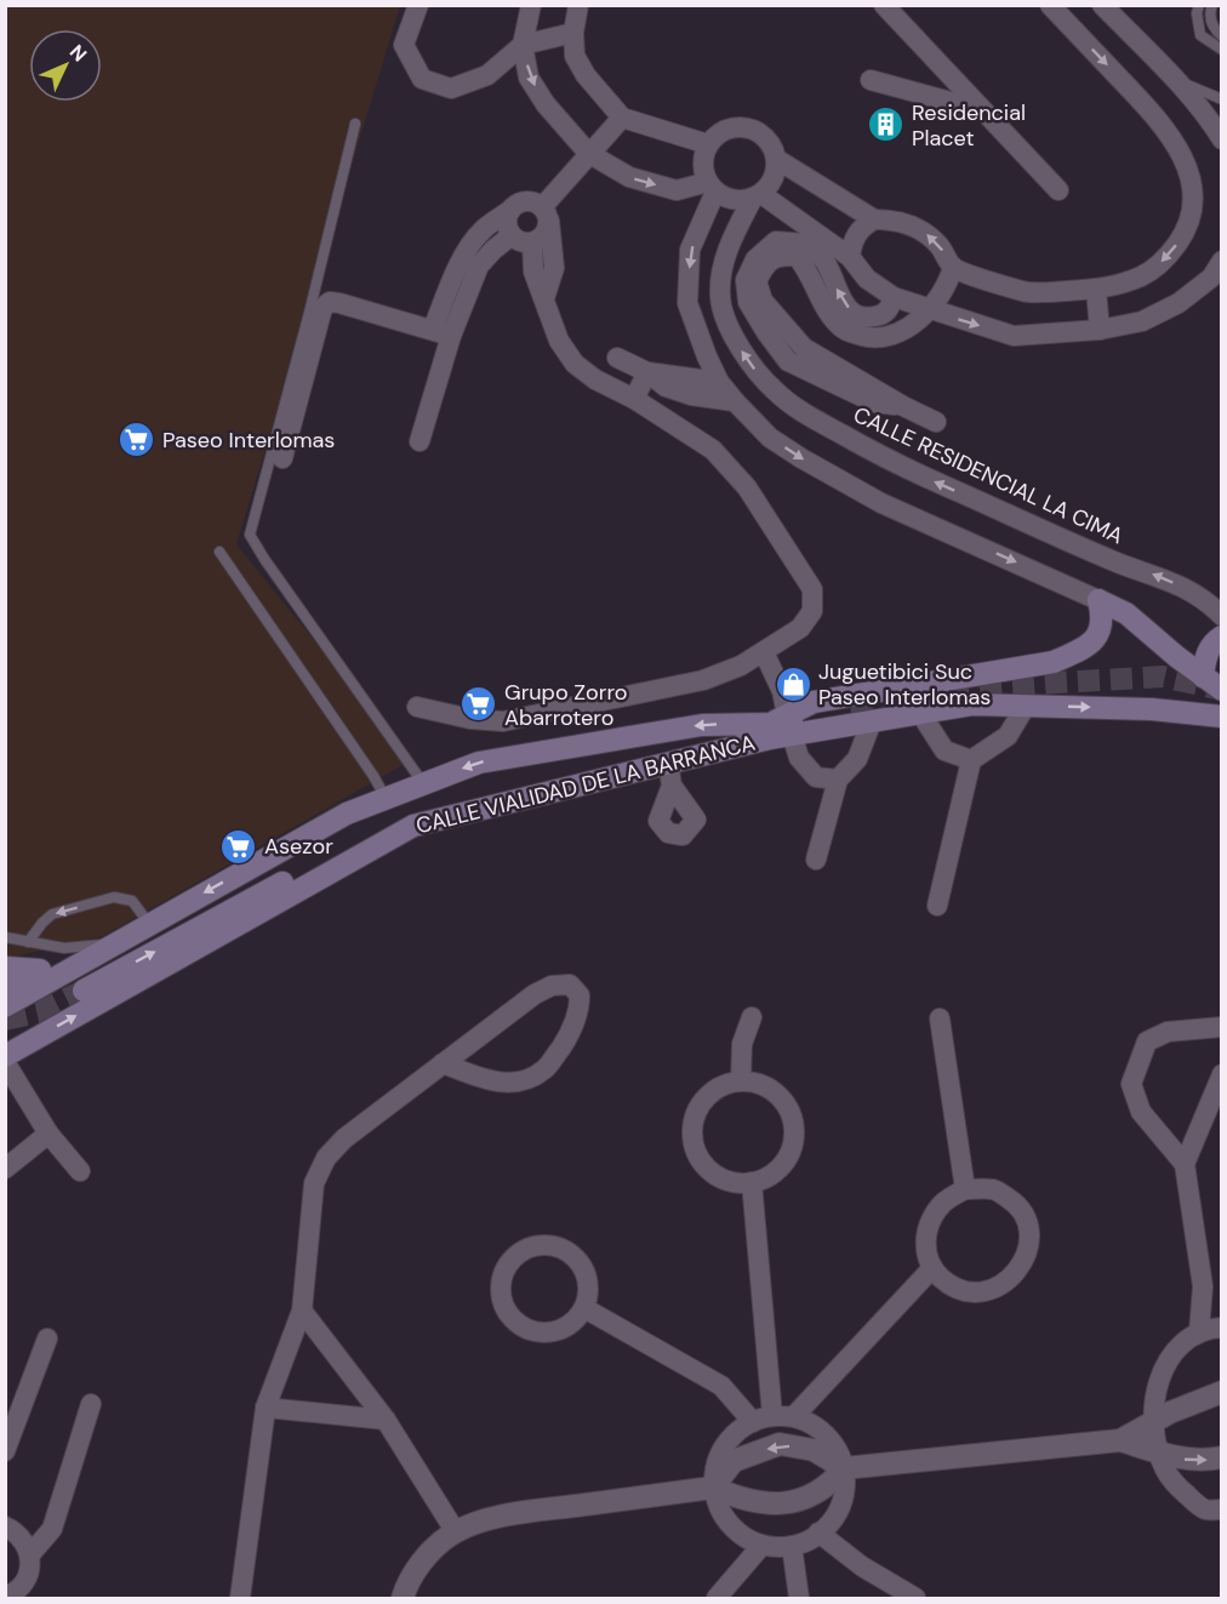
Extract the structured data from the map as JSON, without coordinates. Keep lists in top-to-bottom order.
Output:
{
  "streets": {
    "main road": ["CALLE VIALIDAD DE LA BARRANCA"],
    "street": ["CALLE RESIDENCIAL LA CIMA"]
  },
  "places": {
    "building": ["Residencial Placet"],
    "supermarket": ["Paseo Interlomas", "Grupo Zorro Abarrotero", "Asezor"],
    "shop": ["Juguetibici Suc Paseo Interlomas"]
  },
  "north": "top right"
}
